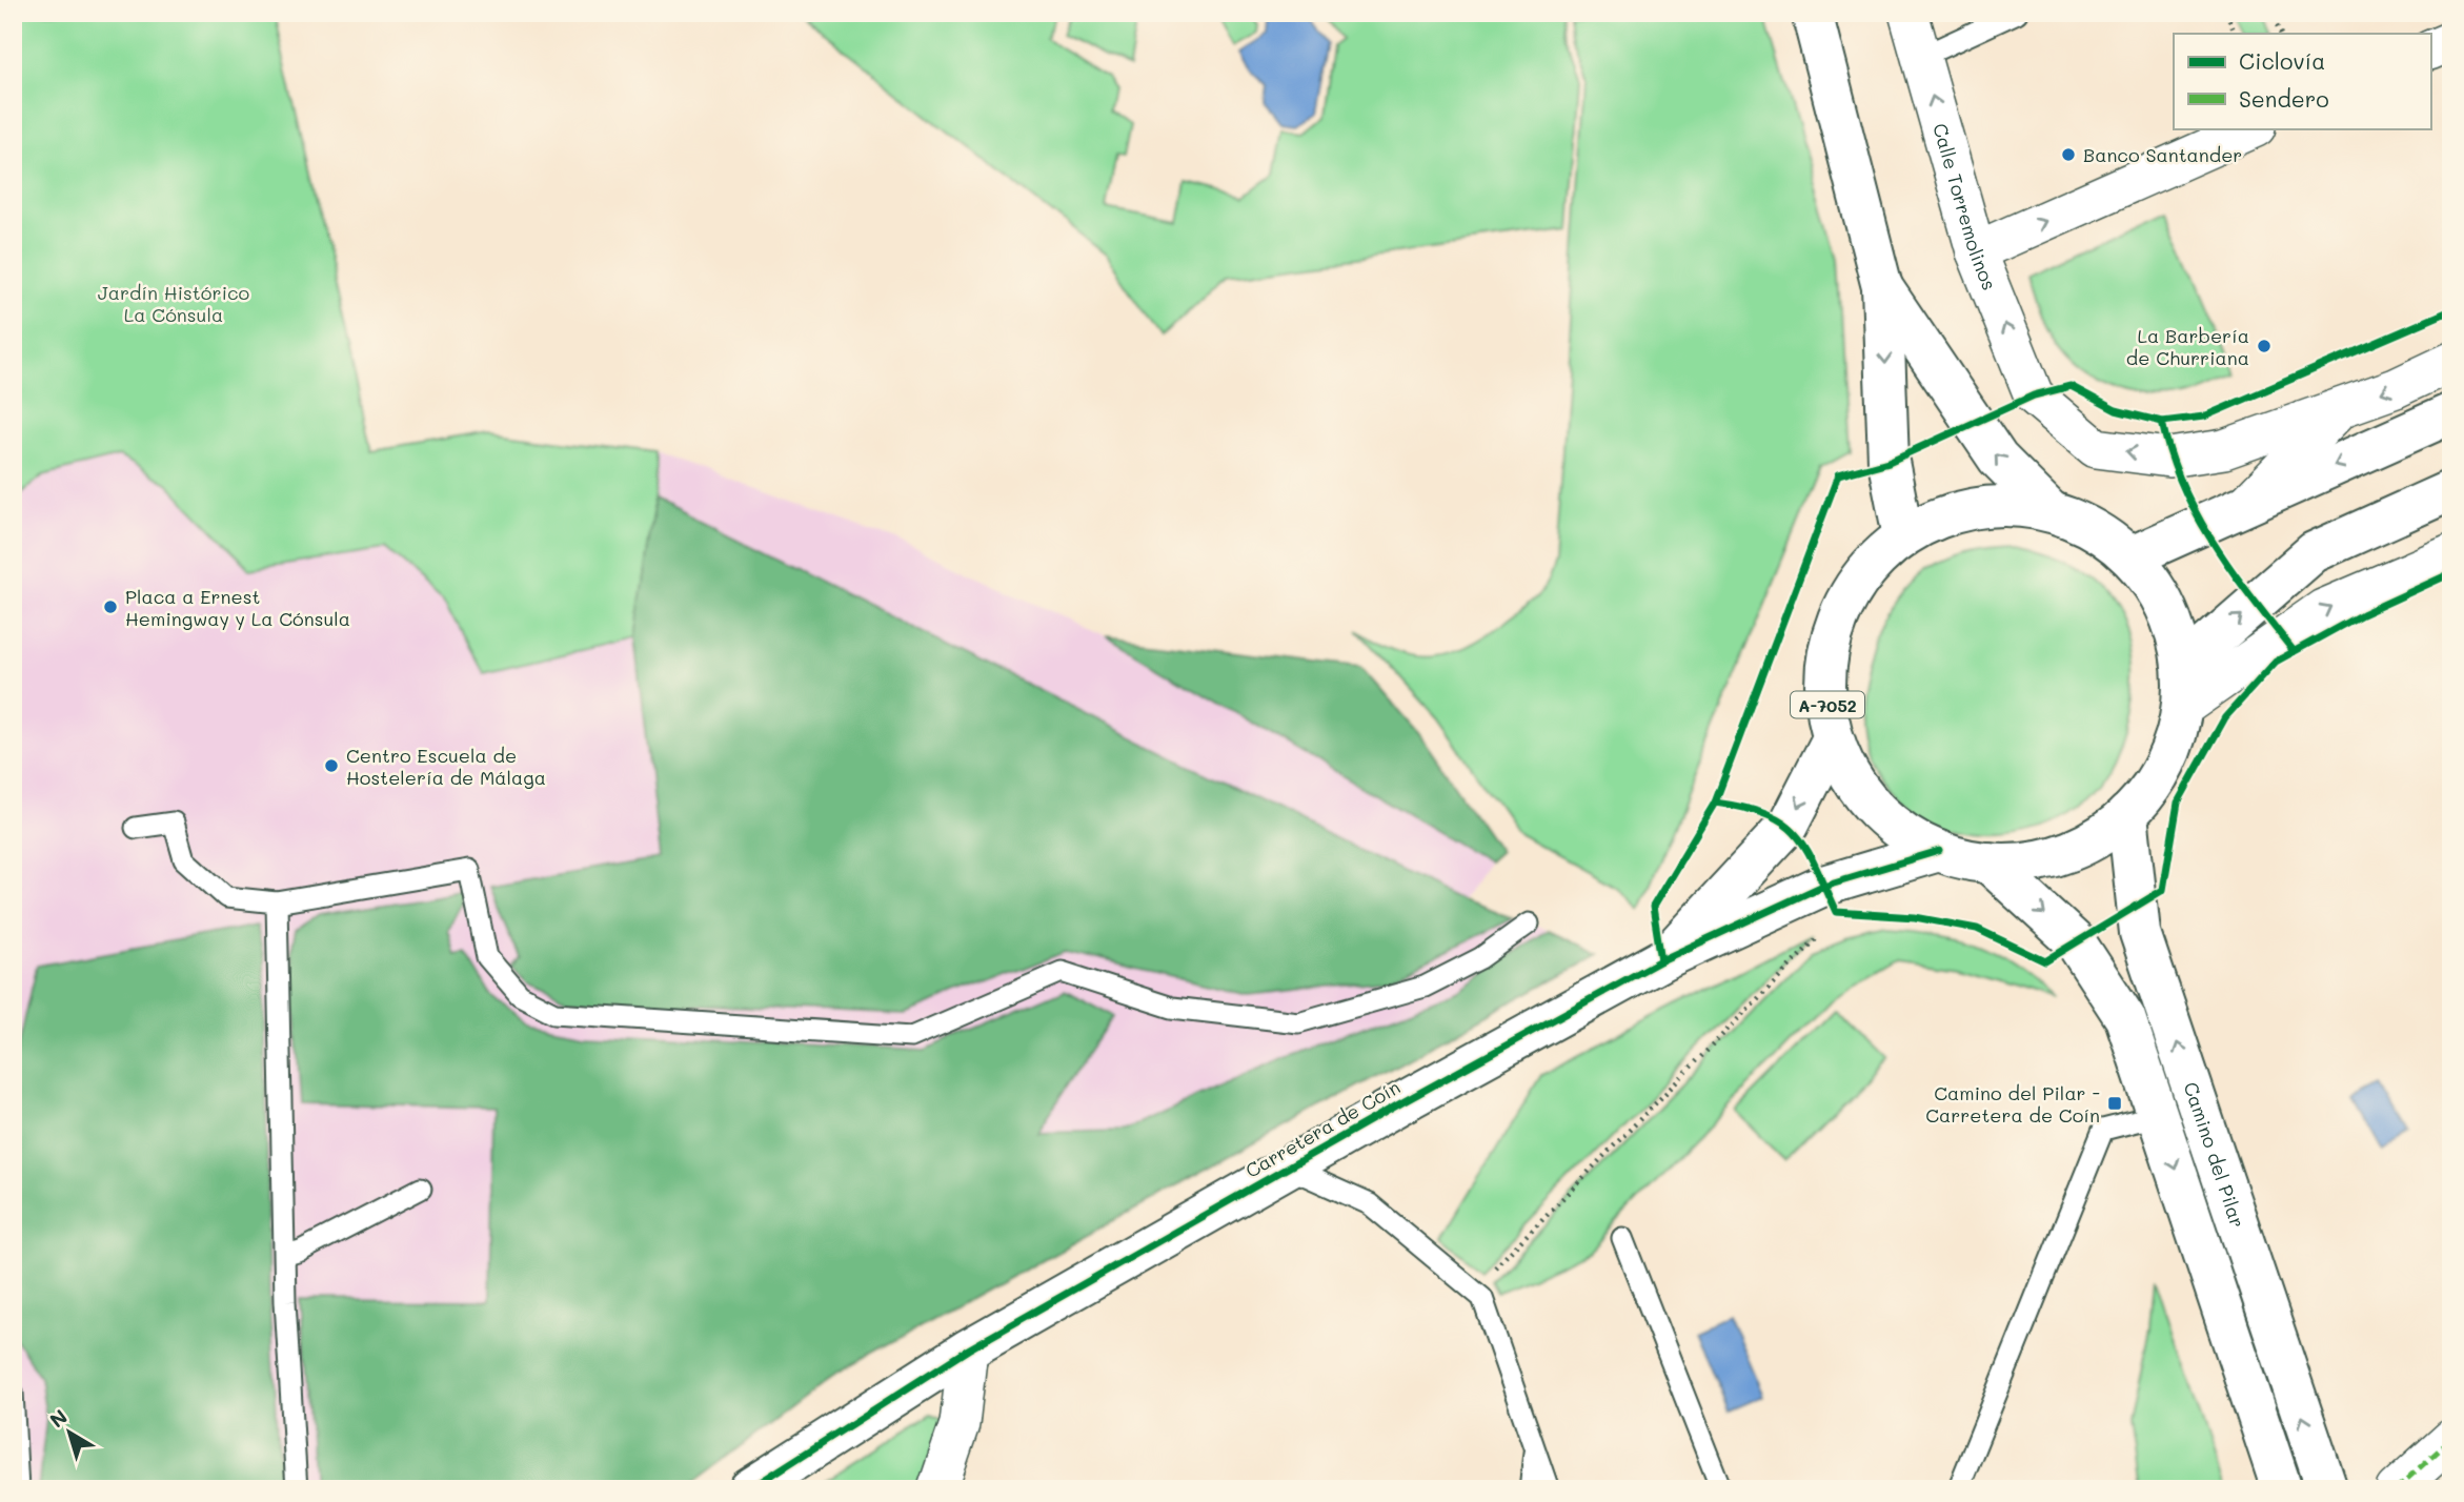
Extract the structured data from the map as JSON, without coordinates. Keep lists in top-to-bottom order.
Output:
{
  "streets": {
    "main road": ["A-7052", "Carretera de Coín", "Camino del Pilar"],
    "street": ["Calle Torremolinos"]
  },
  "crossings": [
    ["A-7052", "Carretera de Coín"],
    ["A-7052", "Camino del Pilar"]
  ],
  "parks": ["Jardín Histórico La Cónsula"],
  "places": {
    "other": [
      "Banco Santander",
      "La Barbería de Churriana",
      "Placa a Ernest Hemingway y La Cónsula",
      "Centro Escuela de Hostelería de Málaga"
    ],
    "transit": ["Camino del Pilar - Carretera de Coín"]
  },
  "legend": ["Ciclovía", "Sendero"],
  "north": "top left"
}
